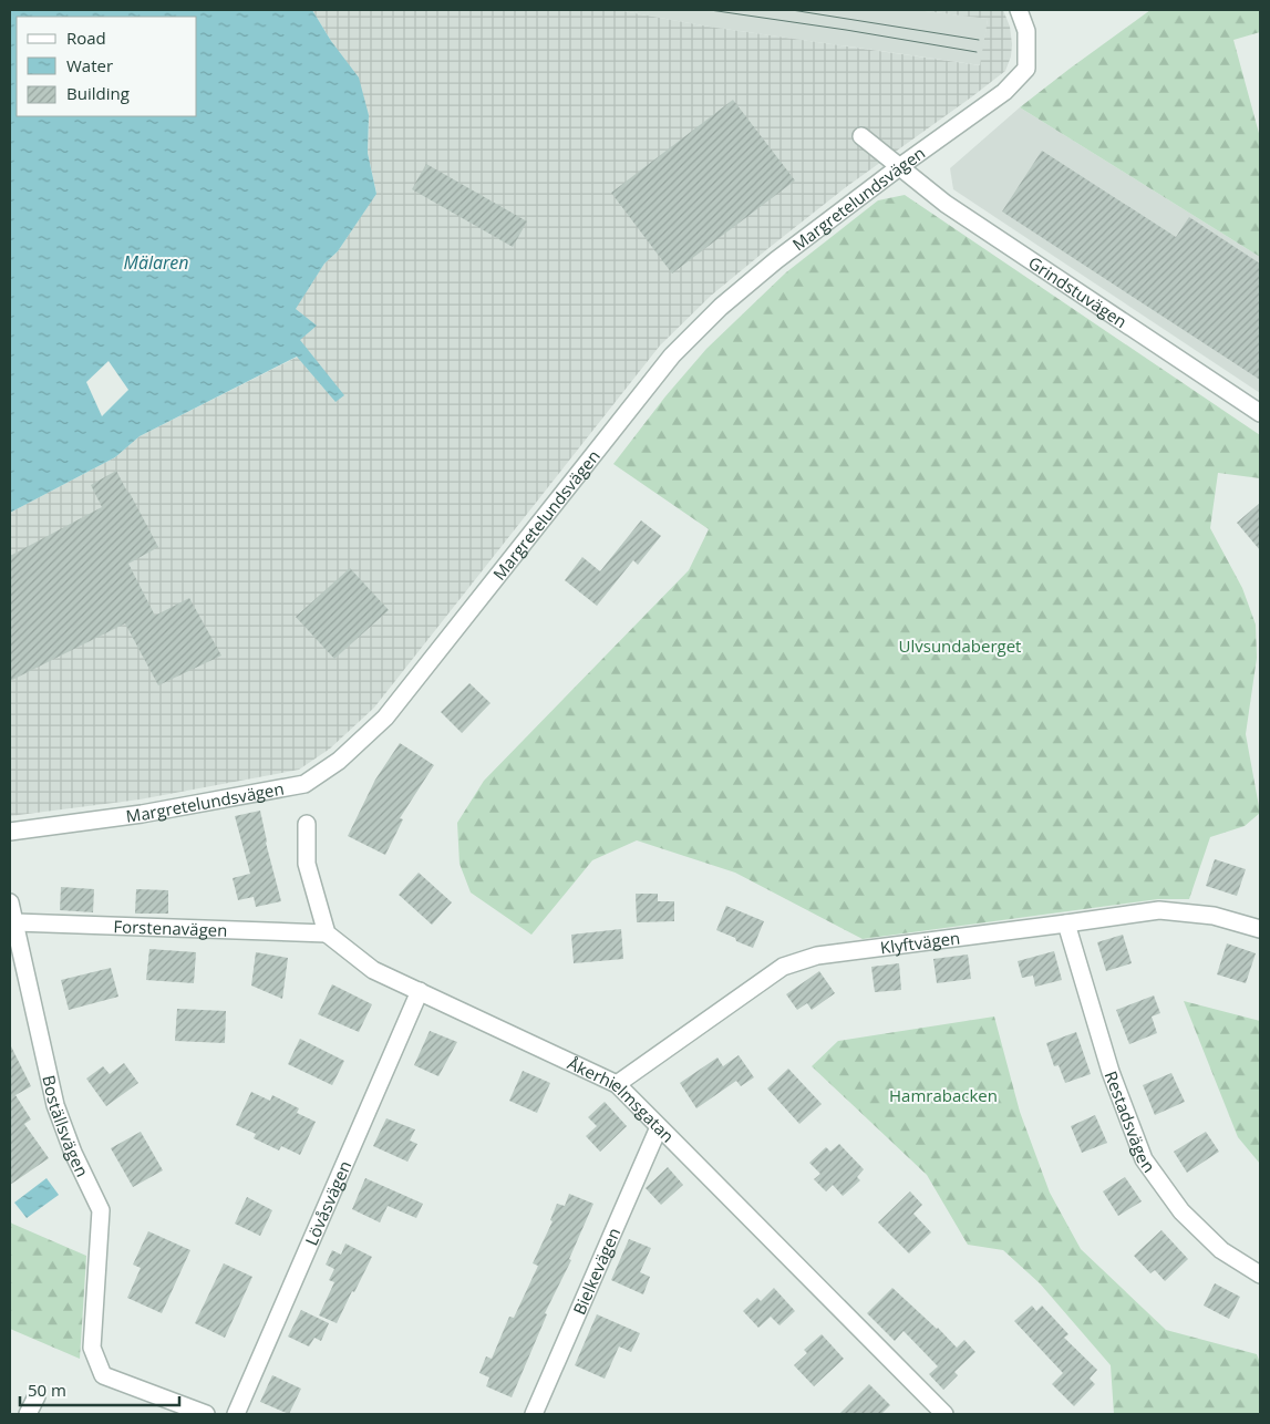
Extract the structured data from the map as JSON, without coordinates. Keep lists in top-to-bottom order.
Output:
{
  "streets": {
    "street": [
      "Margretelundsvägen",
      "Grindstuvägen",
      "Forstenavägen",
      "Klyftvägen",
      "Åkerhielmsgatan",
      "Restadsvägen",
      "Boställsvägen",
      "Lövåsvägen",
      "Bielkevägen"
    ]
  },
  "crossings": [
    ["Margretelundsvägen", "Grindstuvägen"],
    ["Forstenavägen", "Åkerhielmsgatan"],
    ["Forstenavägen", "Boställsvägen"],
    ["Klyftvägen", "Åkerhielmsgatan"],
    ["Klyftvägen", "Restadsvägen"],
    ["Åkerhielmsgatan", "Lövåsvägen"],
    ["Åkerhielmsgatan", "Bielkevägen"]
  ],
  "water": ["Mälaren"],
  "parks": ["Ulvsundaberget", "Hamrabacken"],
  "legend": ["Road", "Water", "Building"],
  "scale_bar": "50 m"
}
